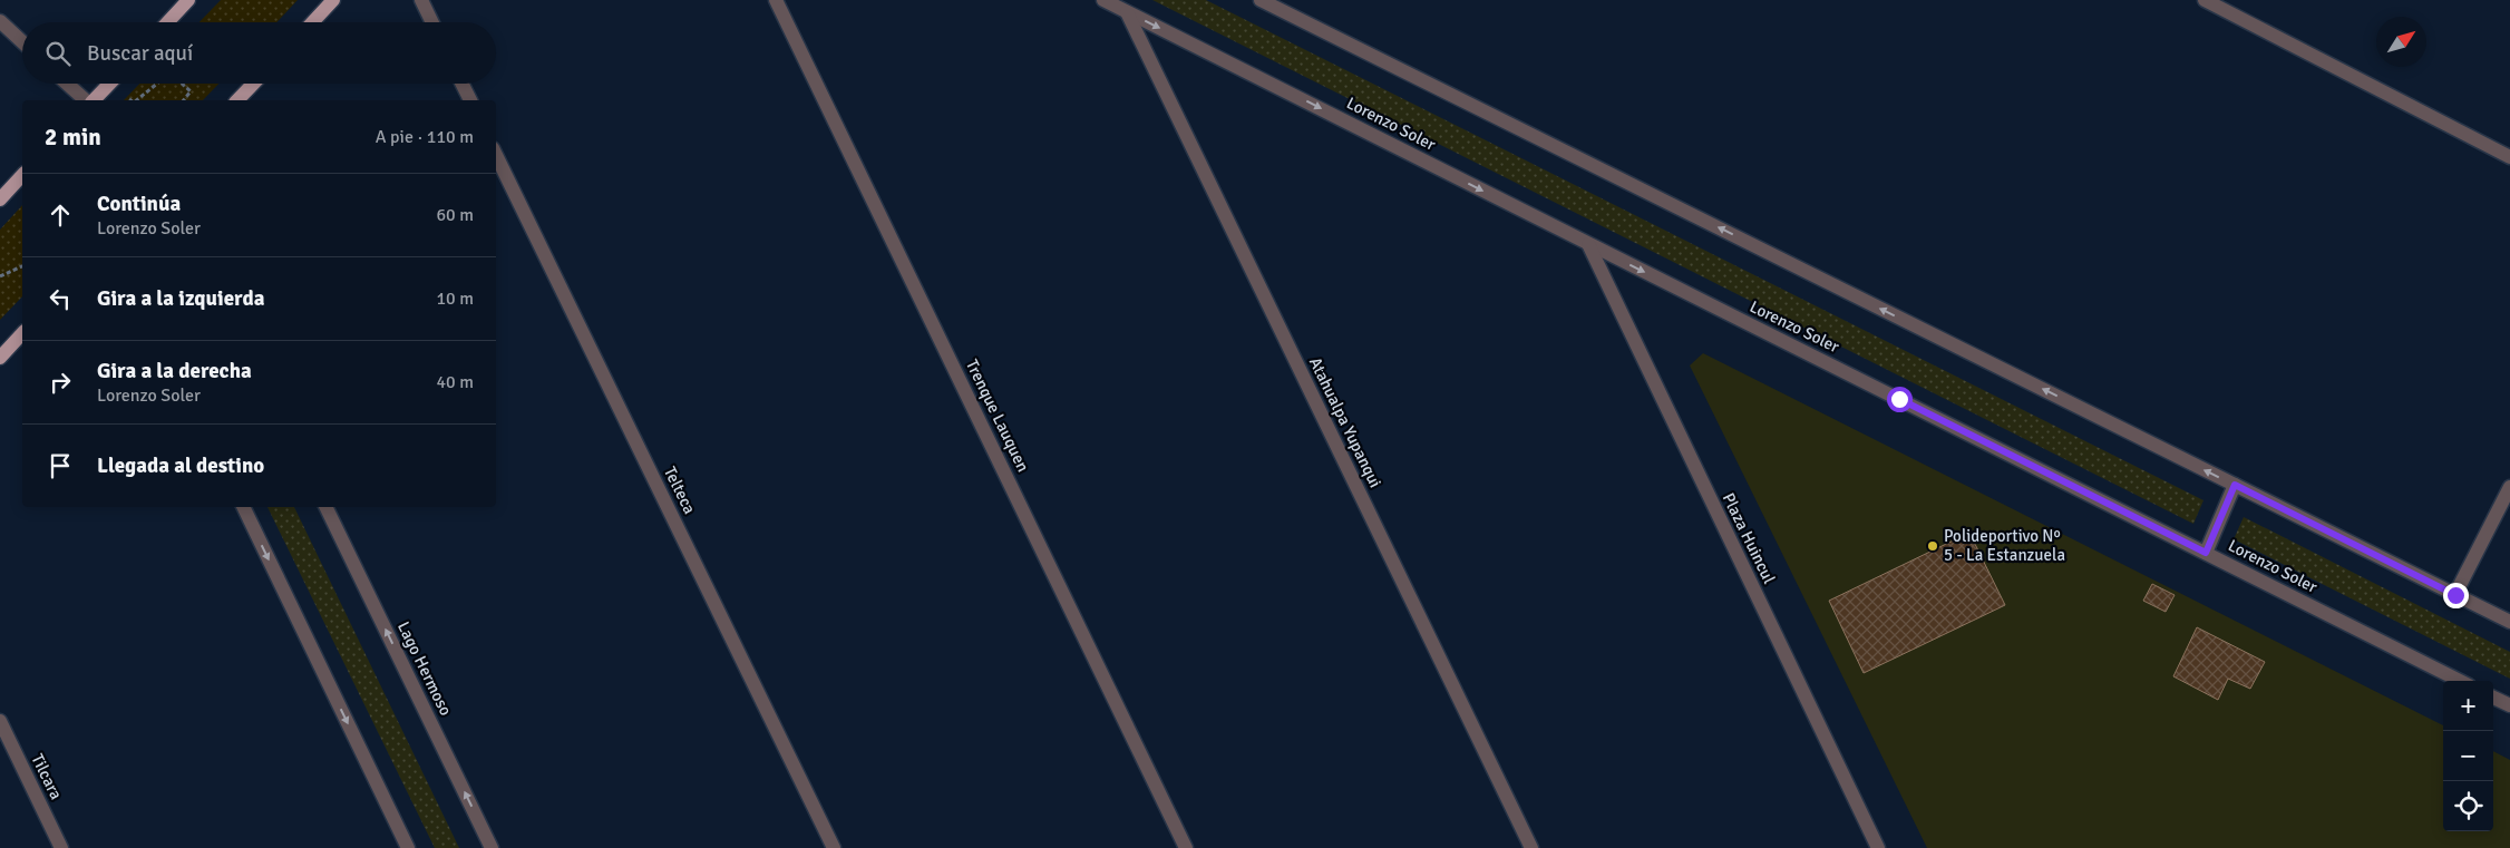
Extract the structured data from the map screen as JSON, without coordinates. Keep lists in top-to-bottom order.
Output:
{
  "streets": {
    "street": [
      "Lorenzo Soler",
      "Trenque Lauquen",
      "Atahualpa Yupanqui",
      "Telteca",
      "Plaza Huincul",
      "Lago Hermoso",
      "Tilcara"
    ]
  },
  "crossings": [
    ["Lorenzo Soler", "Atahualpa Yupanqui"],
    ["Lorenzo Soler", "Plaza Huincul"]
  ],
  "places": ["Polideportivo Nº 5 - La Estanzuela"],
  "north": "top right",
  "page": {
    "search": "Buscar aquí",
    "heading": ["2 min", "A pie · 110 m"],
    "list": [
      ["Continúa", "Lorenzo Soler", "60 m"],
      ["Gira a la izquierda", "10 m"],
      ["Gira a la derecha", "Lorenzo Soler", "40 m"],
      "Llegada al destino"
    ],
    "map_buttons": ["+", "−"]
  }
}
